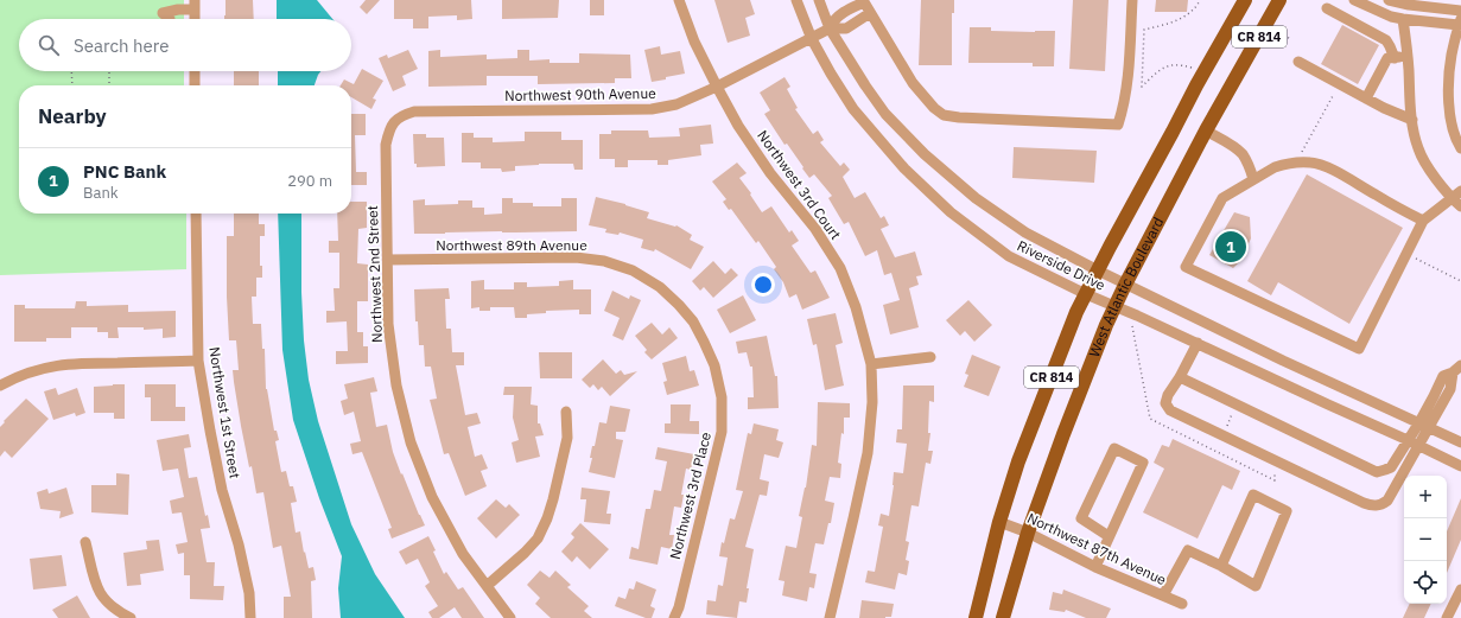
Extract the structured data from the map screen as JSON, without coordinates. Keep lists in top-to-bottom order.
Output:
{
  "streets": {
    "main road": ["CR 814", "West Atlantic Boulevard"],
    "street": [
      "Northwest 90th Avenue",
      "Northwest 3rd Court",
      "Northwest 89th Avenue",
      "Riverside Drive",
      "Northwest 2nd Street",
      "Northwest 1st Street",
      "Northwest 3rd Place",
      "Northwest 87th Avenue"
    ]
  },
  "crossings": [
    ["CR 814", "Riverside Drive"],
    ["CR 814", "Northwest 87th Avenue"],
    ["Northwest 90th Avenue", "Northwest 3rd Court"],
    ["Northwest 90th Avenue", "Riverside Drive"],
    ["Northwest 90th Avenue", "Northwest 2nd Street"],
    ["Northwest 89th Avenue", "Northwest 2nd Street"],
    ["Northwest 89th Avenue", "Northwest 3rd Place"],
    ["Riverside Drive", "West Atlantic Boulevard"],
    ["West Atlantic Boulevard", "Northwest 87th Avenue"]
  ],
  "page": {
    "search": "Search here",
    "heading": "Nearby",
    "list": [
      {
        "mark": "1",
        "name": "PNC Bank",
        "note": "Bank",
        "value": "290 m"
      }
    ],
    "pins": "1",
    "map_buttons": ["+", "−"]
  }
}
